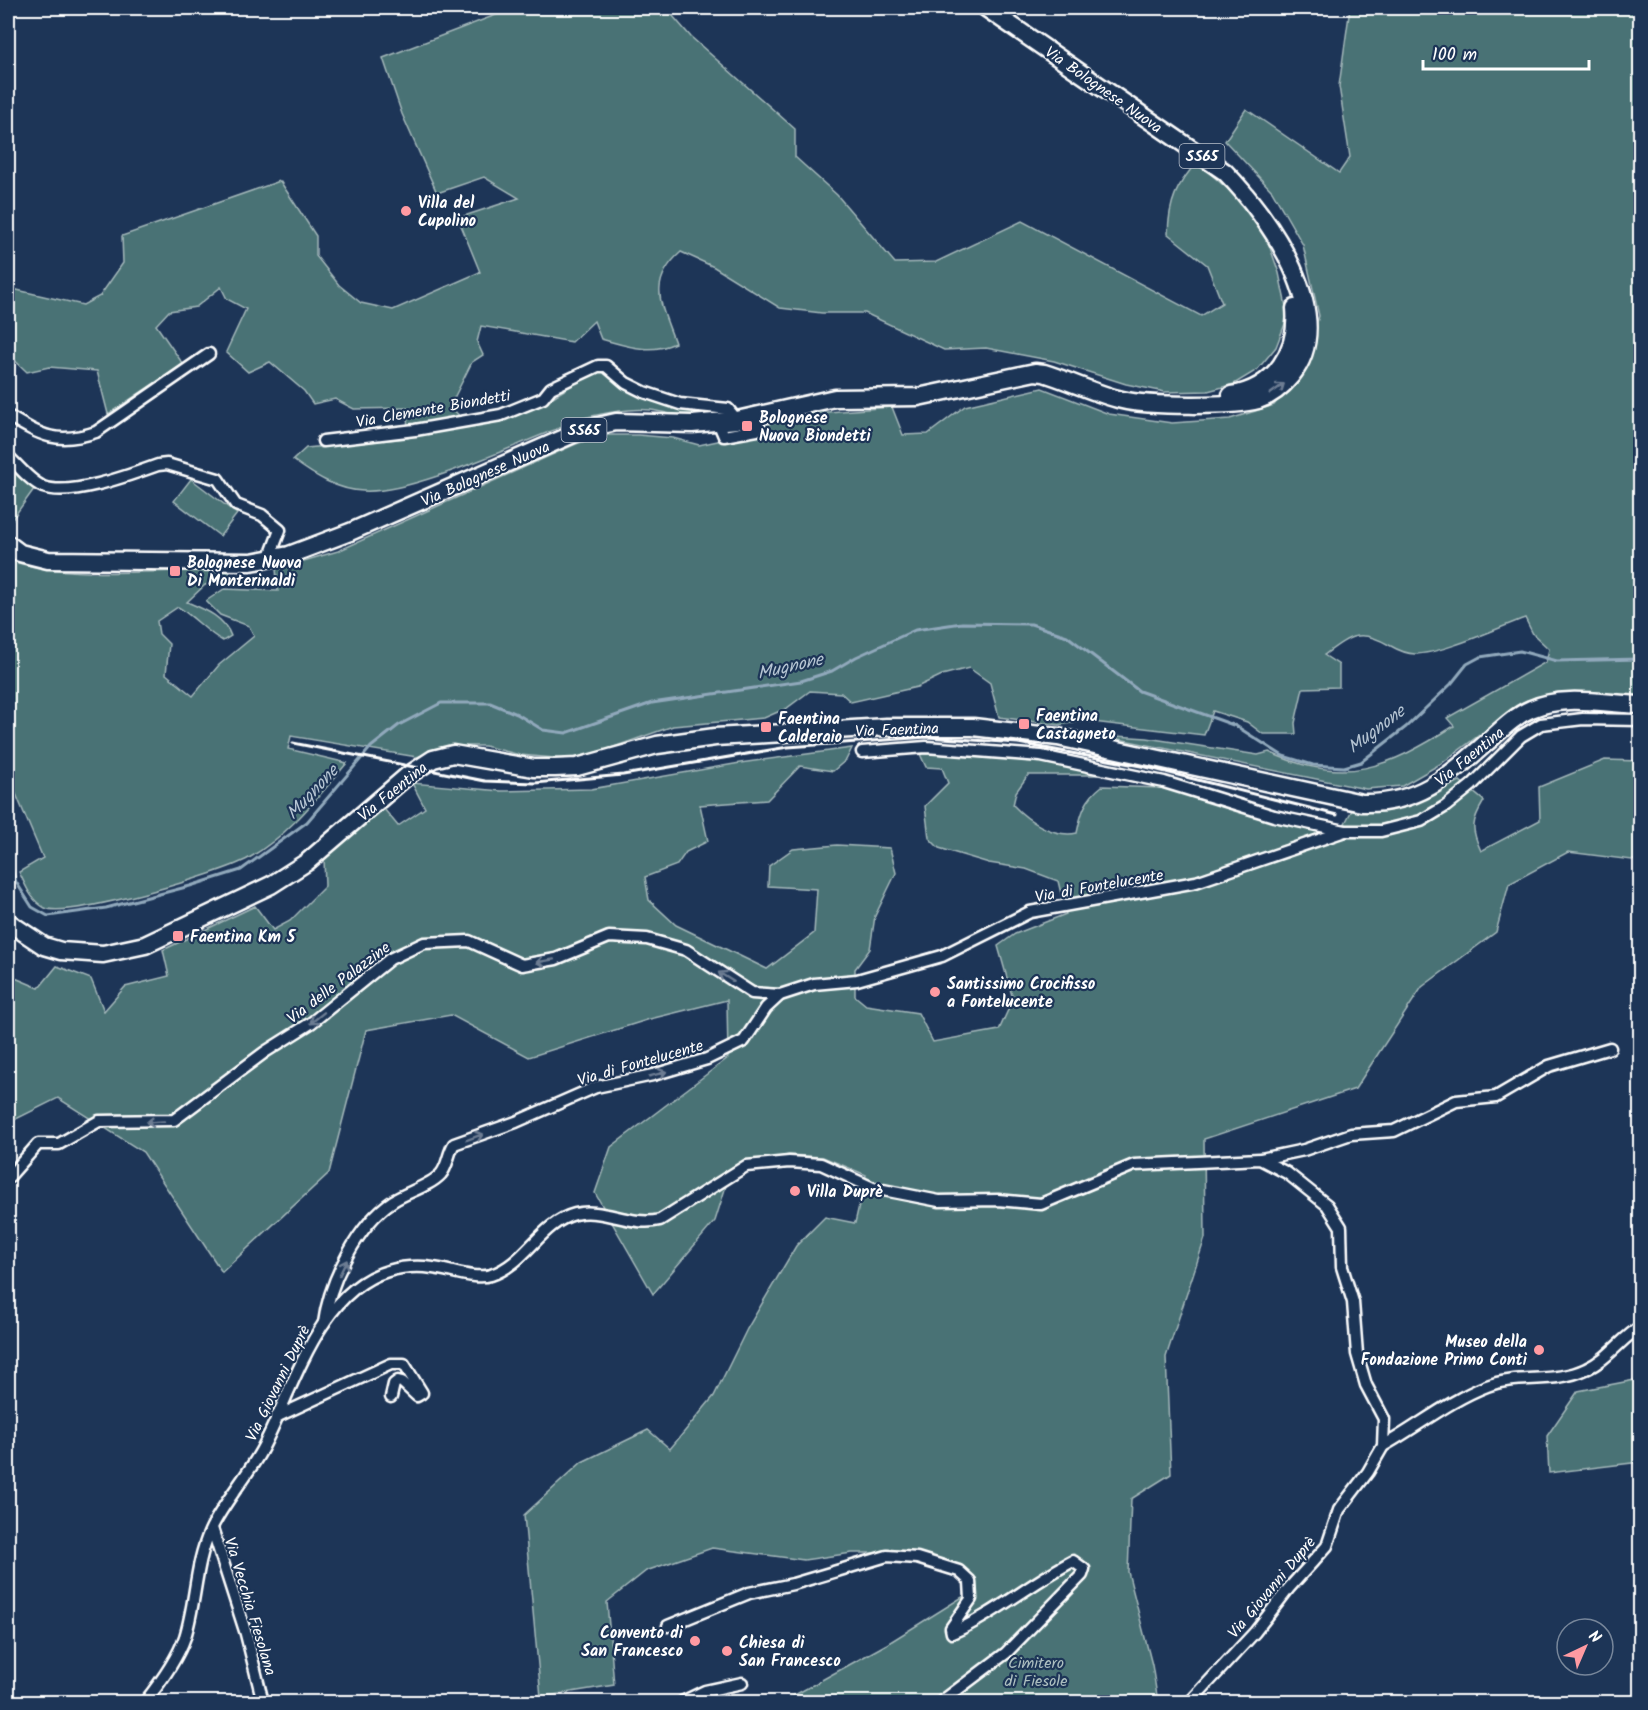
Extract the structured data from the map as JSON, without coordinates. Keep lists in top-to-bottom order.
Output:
{
  "streets": {
    "main road": ["Via Bolognese Nuova", "SS65", "Via Faentina"],
    "street": [
      "Via Clemente Biondetti",
      "Via di Fontelucente",
      "Via delle Palazzine",
      "Via Giovanni Duprè",
      "Via Vecchia Fiesolana"
    ]
  },
  "crossings": [
    ["Via Bolognese Nuova", "Via Clemente Biondetti"],
    ["Via Faentina", "Via di Fontelucente"],
    ["Via di Fontelucente", "Via delle Palazzine"],
    ["Via di Fontelucente", "Via Giovanni Duprè"],
    ["Via Giovanni Duprè", "Via Vecchia Fiesolana"]
  ],
  "one_way": ["Via di Fontelucente", "Via delle Palazzine"],
  "water": ["Mugnone"],
  "parks": ["Cimitero di Fiesole"],
  "places": {
    "other": [
      "Villa del Cupolino",
      "Santissimo Crocifisso a Fontelucente",
      "Villa Duprè",
      "Museo della Fondazione Primo Conti",
      "Convento di San Francesco",
      "Chiesa di San Francesco"
    ],
    "transit": [
      "Bolognese Nuova Biondetti",
      "Bolognese Nuova Di Monterinaldi",
      "Faentina Castagneto",
      "Faentina Calderaio",
      "Faentina Km 5"
    ]
  },
  "scale_bar": "100 m",
  "north": "top right"
}
